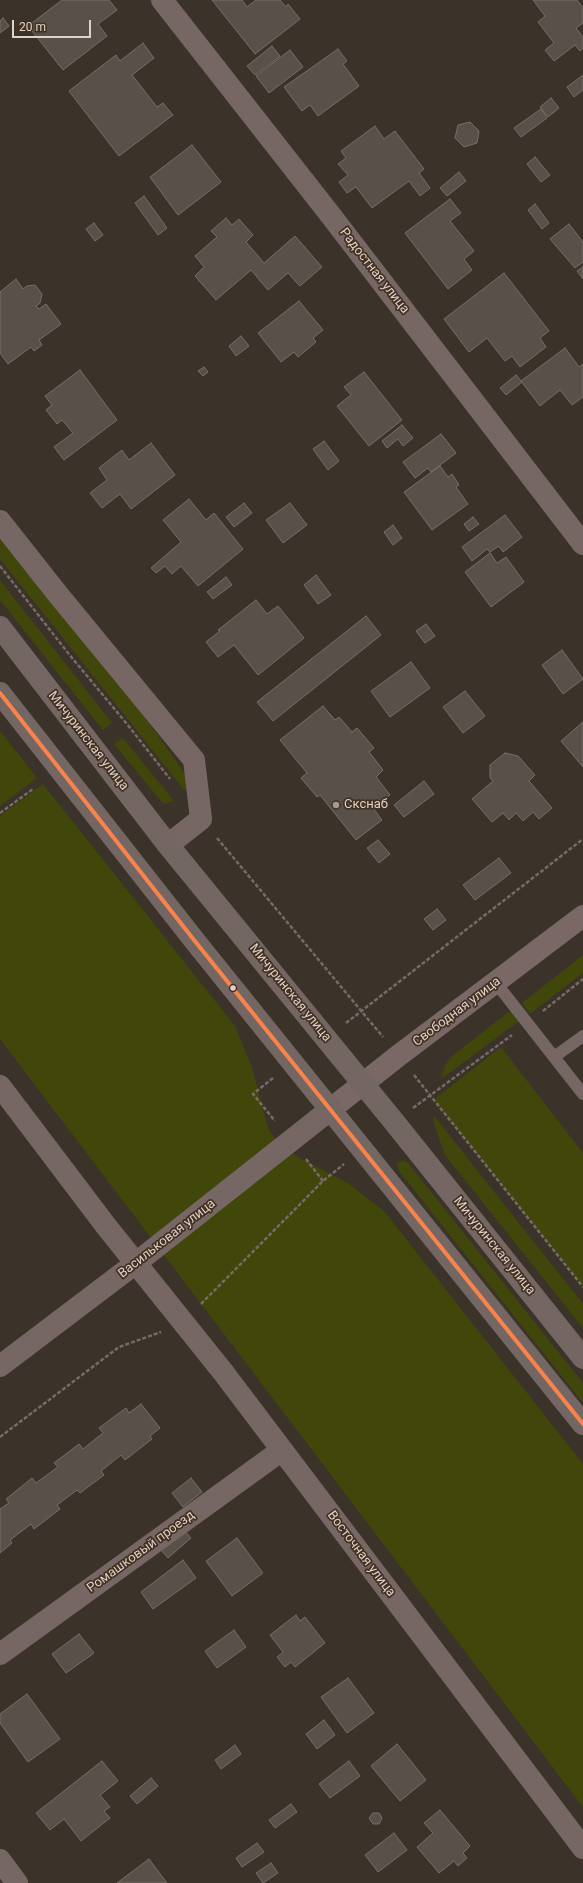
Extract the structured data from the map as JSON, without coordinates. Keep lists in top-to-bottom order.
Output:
{
  "streets": {
    "main road": ["Мичуринская улица", "Свободная улица"],
    "street": [
      "Радостная улица",
      "Васильковая улица",
      "Ромашковый проезд",
      "Восточная улица"
    ]
  },
  "crossings": [
    ["Мичуринская улица", "Свободная улица"],
    ["Свободная улица", "Васильковая улица"],
    ["Васильковая улица", "Восточная улица"],
    ["Ромашковый проезд", "Восточная улица"]
  ],
  "places": ["Скснаб"],
  "scale_bar": "20 m"
}
